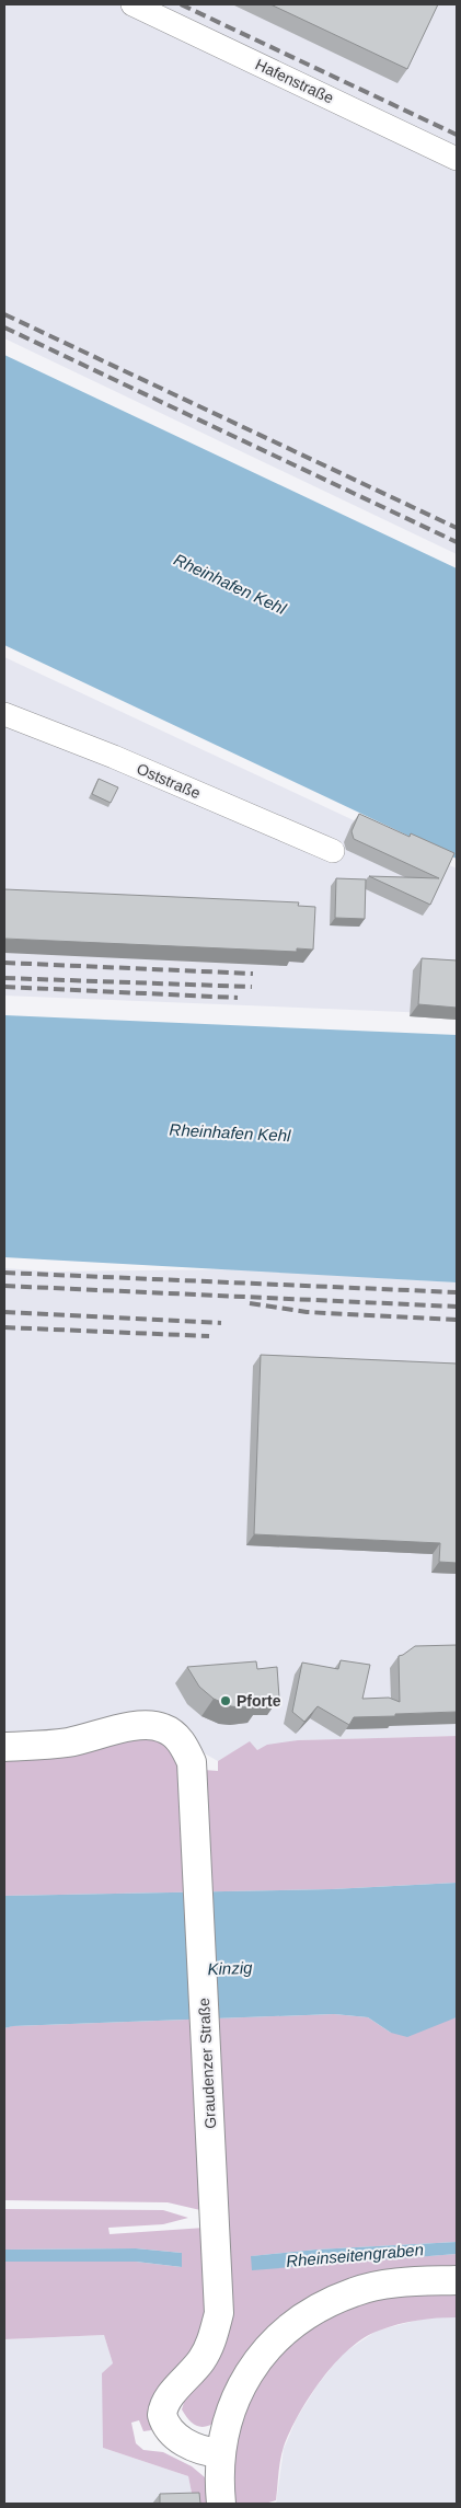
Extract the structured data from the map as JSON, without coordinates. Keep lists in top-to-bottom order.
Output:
{
  "streets": {
    "street": ["Hafenstraße", "Oststraße", "Graudenzer Straße"]
  },
  "water": ["Rheinhafen Kehl", "Kinzig", "Rheinseitengraben"],
  "places": ["Pforte"]
}
